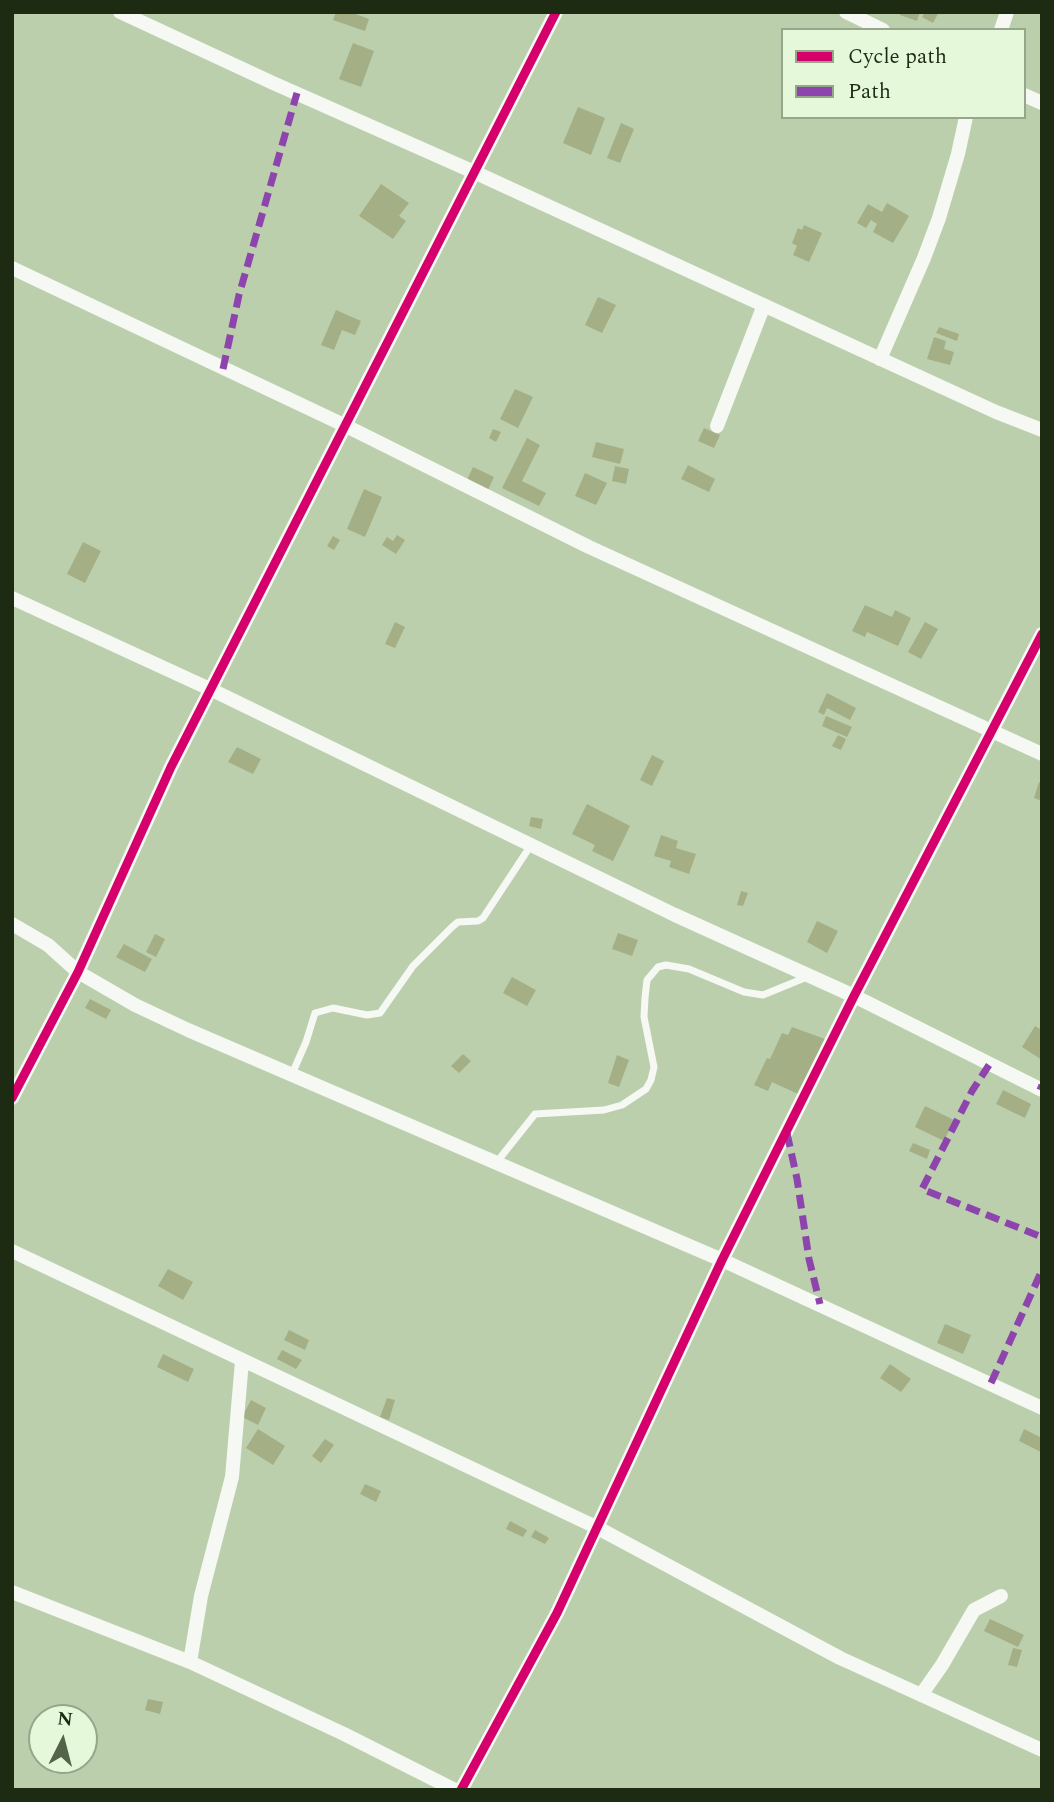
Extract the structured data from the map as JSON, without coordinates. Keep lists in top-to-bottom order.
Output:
{
  "legend": ["Cycle path", "Path"],
  "north": "top"
}
